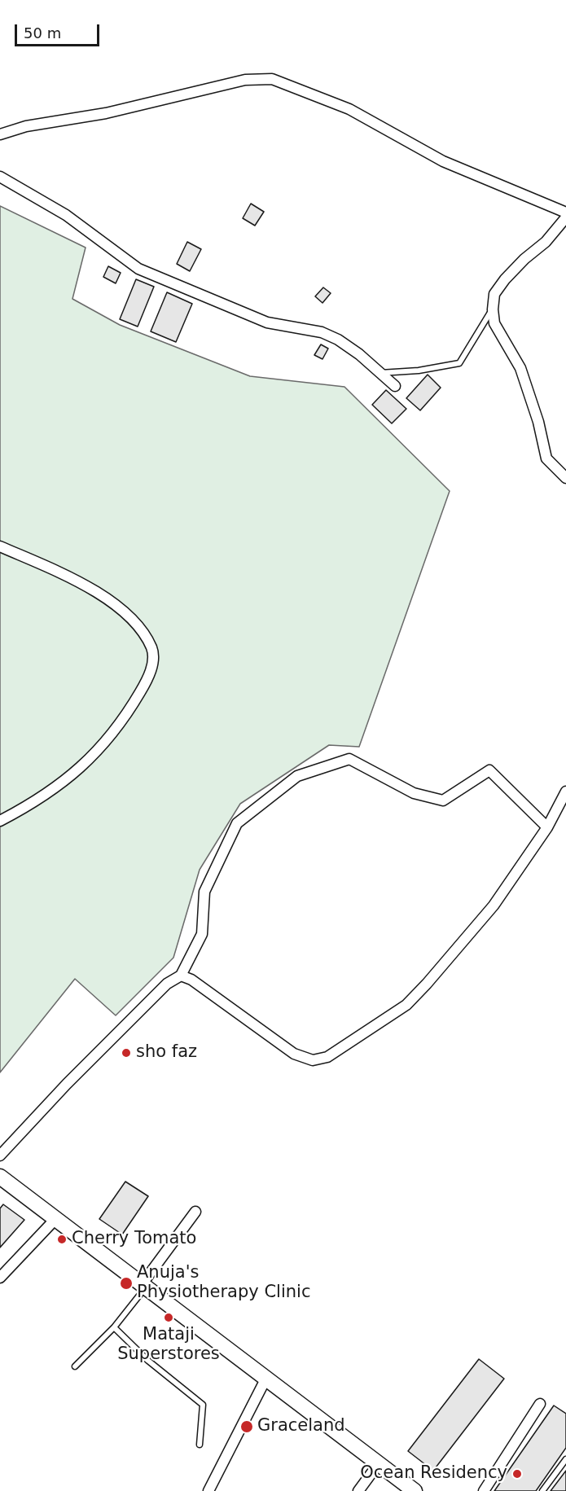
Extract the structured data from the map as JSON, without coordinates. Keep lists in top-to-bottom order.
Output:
{
  "places": [
    "sho faz",
    "Cherry Tomato",
    "Anuja's Physiotherapy Clinic",
    "Mataji Superstores",
    "Graceland",
    "Ocean Residency"
  ],
  "scale_bar": "50 m"
}
